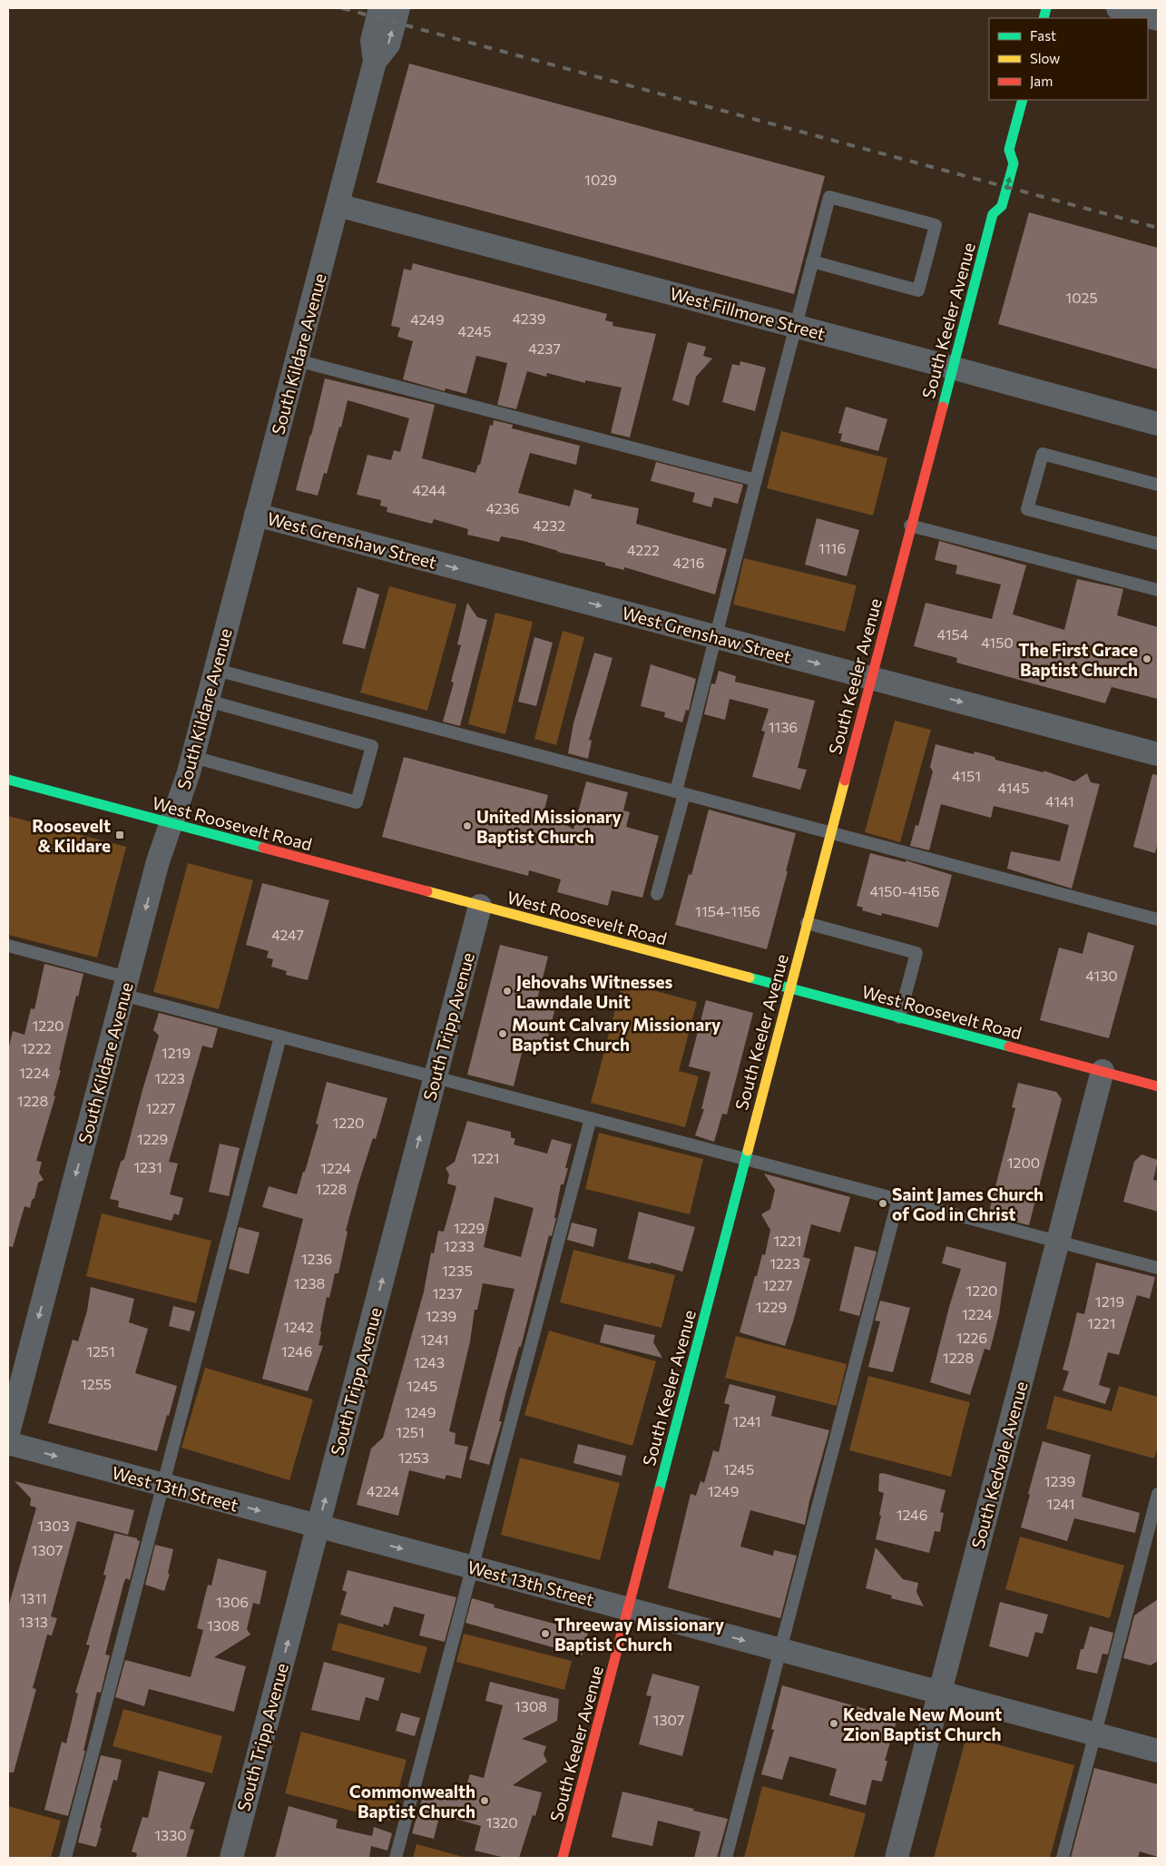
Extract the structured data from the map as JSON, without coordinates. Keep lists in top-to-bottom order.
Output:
{
  "streets": {
    "street": [
      "West Fillmore Street",
      "South Keeler Avenue",
      "South Kildare Avenue",
      "West Grenshaw Street",
      "West Roosevelt Road",
      "South Tripp Avenue",
      "South Kedvale Avenue",
      "West 13th Street"
    ]
  },
  "crossings": [
    ["West Fillmore Street", "South Keeler Avenue"],
    ["West Fillmore Street", "South Kildare Avenue"],
    ["South Keeler Avenue", "West Grenshaw Street"],
    ["South Keeler Avenue", "West Roosevelt Road"],
    ["South Keeler Avenue", "West 13th Street"],
    ["South Kildare Avenue", "West Grenshaw Street"],
    ["South Kildare Avenue", "West Roosevelt Road"],
    ["West Roosevelt Road", "South Tripp Avenue"],
    ["West Roosevelt Road", "South Kedvale Avenue"],
    ["South Tripp Avenue", "West 13th Street"],
    ["South Kedvale Avenue", "West 13th Street"]
  ],
  "one_way": [
    "South Kildare Avenue",
    "West Grenshaw Street",
    "South Tripp Avenue",
    "West 13th Street"
  ],
  "places": {
    "other": [
      "The First Grace Baptist Church",
      "United Missionary Baptist Church",
      "Jehovahs Witnesses Lawndale Unit",
      "Mount Calvary Missionary Baptist Church",
      "Saint James Church of God in Christ",
      "Threeway Missionary Baptist Church",
      "Kedvale New Mount Zion Baptist Church",
      "Commonwealth Baptist Church"
    ],
    "transit": ["Roosevelt & Kildare"]
  },
  "house_numbers": [
    "1029",
    "1025",
    "4239",
    "4249",
    "4245",
    "4237",
    "4244",
    "4236",
    "4232",
    "1116",
    "4222",
    "4216",
    "4154",
    "4150",
    "1136",
    "4151",
    "4145",
    "4141",
    "4150-4156",
    "1154-1156",
    "4247",
    "4130",
    "1220",
    "1222",
    "1219",
    "1224",
    "1223",
    "1228",
    "1227",
    "1220",
    "1229",
    "1221",
    "1200",
    "1231",
    "1224",
    "1228",
    "1229",
    "1221",
    "1233",
    "1236",
    "1223",
    "1235",
    "1238",
    "1227",
    "1220",
    "1237",
    "1219",
    "1229",
    "1224",
    "1239",
    "1221",
    "1242",
    "1226",
    "1241",
    "1251",
    "1246",
    "1228",
    "1243",
    "1255",
    "1245",
    "1249",
    "1241",
    "1251",
    "1253",
    "1245",
    "1239",
    "4224",
    "1249",
    "1241",
    "1246",
    "1303",
    "1307",
    "1311",
    "1306",
    "1313",
    "1308",
    "1308",
    "1307",
    "1320",
    "1330"
  ],
  "legend": ["Fast", "Slow", "Jam"]
}
